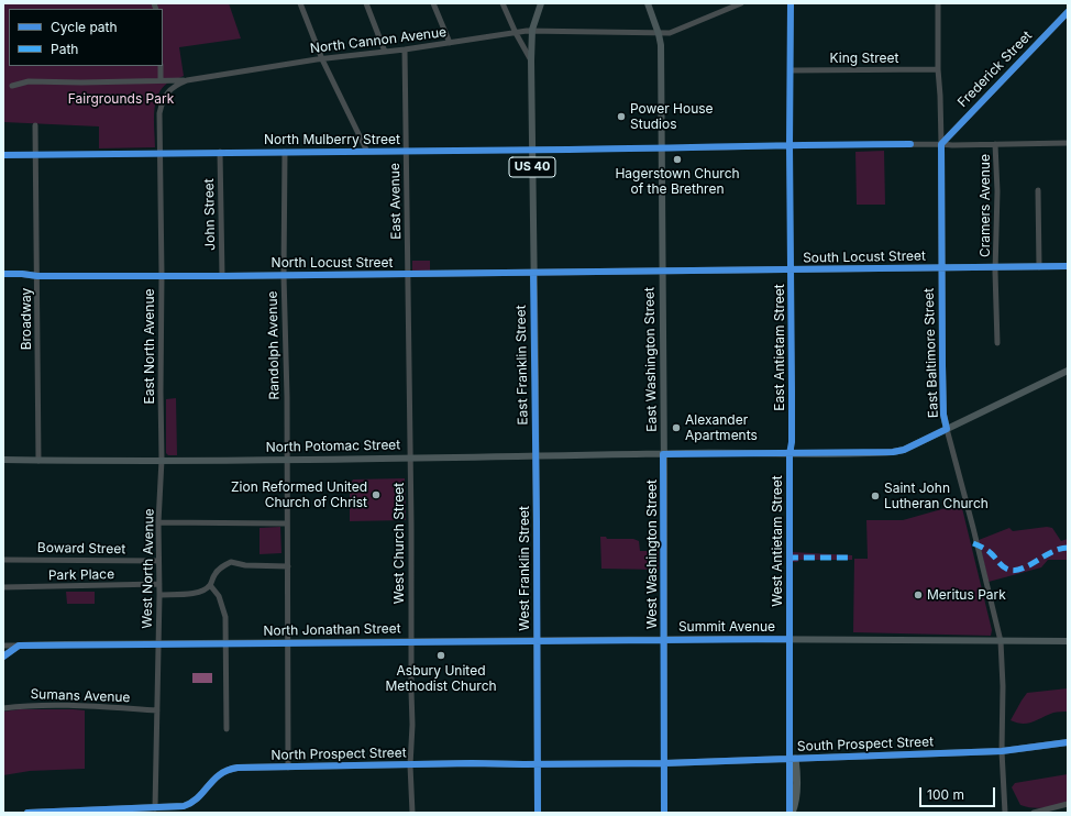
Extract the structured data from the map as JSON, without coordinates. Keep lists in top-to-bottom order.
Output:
{
  "streets": {
    "main road": [
      "Frederick Street",
      "US 40",
      "South Locust Street",
      "North Locust Street",
      "East Baltimore Street",
      "East Washington Street",
      "East Franklin Street",
      "North Potomac Street",
      "West Washington Street",
      "West Franklin Street",
      "Summit Avenue",
      "North Jonathan Street",
      "South Prospect Street",
      "North Prospect Street"
    ],
    "street": [
      "North Cannon Avenue",
      "King Street",
      "North Mulberry Street",
      "East Avenue",
      "Cramers Avenue",
      "John Street",
      "Broadway",
      "Randolph Avenue",
      "East North Avenue",
      "East Antietam Street",
      "West Antietam Street",
      "West Church Street",
      "Boward Street",
      "West North Avenue",
      "Park Place",
      "Sumans Avenue"
    ]
  },
  "crossings": [
    ["North Cannon Avenue", "North Mulberry Street"],
    ["North Cannon Avenue", "US 40"],
    ["North Cannon Avenue", "East Avenue"],
    ["North Cannon Avenue", "East North Avenue"],
    ["North Cannon Avenue", "East Washington Street"],
    ["North Cannon Avenue", "East Franklin Street"],
    ["King Street", "East Antietam Street"],
    ["King Street", "East Baltimore Street"],
    ["Frederick Street", "North Mulberry Street"],
    ["Frederick Street", "East Baltimore Street"],
    ["North Mulberry Street", "East Avenue"],
    ["North Mulberry Street", "Cramers Avenue"],
    ["North Mulberry Street", "John Street"],
    ["North Mulberry Street", "Broadway"],
    ["North Mulberry Street", "Randolph Avenue"],
    ["North Mulberry Street", "East North Avenue"],
    ["North Mulberry Street", "East Antietam Street"],
    ["North Mulberry Street", "East Baltimore Street"],
    ["North Mulberry Street", "East Washington Street"],
    ["North Mulberry Street", "East Franklin Street"],
    ["US 40", "East Franklin Street"],
    ["East Avenue", "North Locust Street"],
    ["East Avenue", "North Potomac Street"],
    ["East Avenue", "West Church Street"],
    ["Cramers Avenue", "South Locust Street"],
    ["John Street", "North Locust Street"],
    ["South Locust Street", "North Locust Street"],
    ["South Locust Street", "East Antietam Street"],
    ["South Locust Street", "East Baltimore Street"],
    ["South Locust Street", "East Washington Street"],
    ["North Locust Street", "Broadway"],
    ["North Locust Street", "Randolph Avenue"],
    ["North Locust Street", "East North Avenue"],
    ["North Locust Street", "East Washington Street"],
    ["North Locust Street", "East Franklin Street"],
    ["Broadway", "North Potomac Street"],
    ["Randolph Avenue", "North Potomac Street"],
    ["Randolph Avenue", "North Jonathan Street"],
    ["Randolph Avenue", "North Prospect Street"],
    ["East North Avenue", "North Potomac Street"],
    ["East North Avenue", "West North Avenue"],
    ["East Antietam Street", "North Potomac Street"],
    ["East Antietam Street", "West Antietam Street"],
    ["East Baltimore Street", "North Potomac Street"],
    ["East Washington Street", "North Potomac Street"],
    ["East Washington Street", "West Washington Street"],
    ["East Franklin Street", "North Potomac Street"],
    ["East Franklin Street", "West Franklin Street"],
    ["North Potomac Street", "West Antietam Street"],
    ["North Potomac Street", "West Church Street"],
    ["North Potomac Street", "West Washington Street"],
    ["North Potomac Street", "West North Avenue"],
    ["North Potomac Street", "West Franklin Street"],
    ["West Antietam Street", "Summit Avenue"],
    ["West Church Street", "North Jonathan Street"],
    ["West Church Street", "North Prospect Street"],
    ["Boward Street", "West North Avenue"],
    ["West Washington Street", "Summit Avenue"],
    ["West Washington Street", "North Jonathan Street"],
    ["West Washington Street", "South Prospect Street"],
    ["West Washington Street", "North Prospect Street"],
    ["West North Avenue", "Park Place"],
    ["West North Avenue", "North Jonathan Street"],
    ["West North Avenue", "Sumans Avenue"],
    ["West North Avenue", "North Prospect Street"],
    ["West Franklin Street", "North Jonathan Street"],
    ["West Franklin Street", "North Prospect Street"],
    ["Summit Avenue", "North Jonathan Street"],
    ["South Prospect Street", "North Prospect Street"]
  ],
  "parks": ["Fairgrounds Park"],
  "places": [
    "Power House Studios",
    "Hagerstown Church of the Brethren",
    "Alexander Apartments",
    "Zion Reformed United Church of Christ",
    "Saint John Lutheran Church",
    "Meritus Park",
    "Asbury United Methodist Church"
  ],
  "legend": ["Cycle path", "Path"],
  "scale_bar": "100 m"
}
